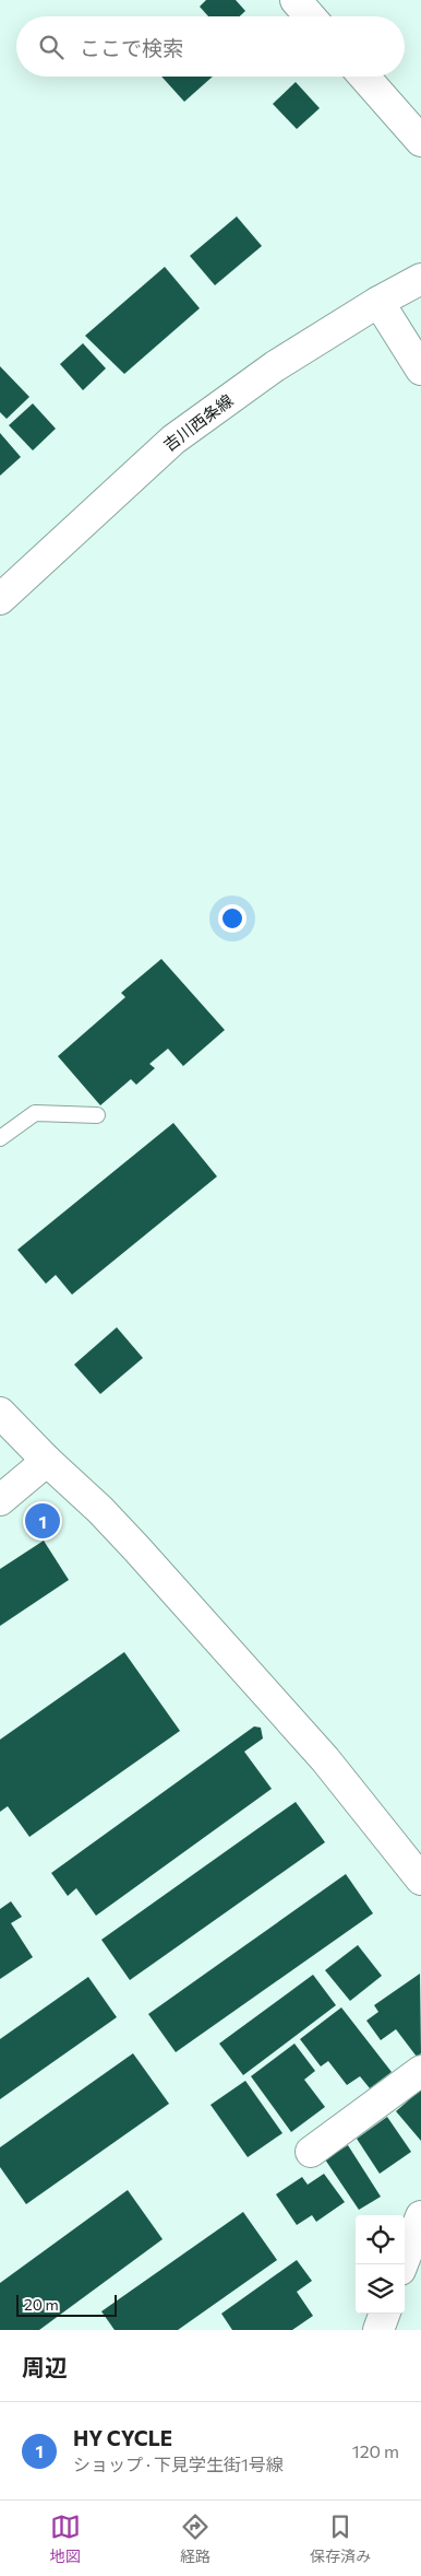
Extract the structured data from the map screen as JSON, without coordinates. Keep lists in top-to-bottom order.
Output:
{
  "streets": {
    "street": ["吉川西条線"]
  },
  "scale_bar": "20 m",
  "page": {
    "search": "ここで検索",
    "pins": "1",
    "scale": "20 m",
    "heading": "周辺",
    "list": [
      {
        "mark": "1",
        "name": "HY CYCLE",
        "note": "ショップ · 下見学生街1号線",
        "value": "120 m"
      }
    ],
    "nav": ["地図", "経路", "保存済み"]
  }
}
